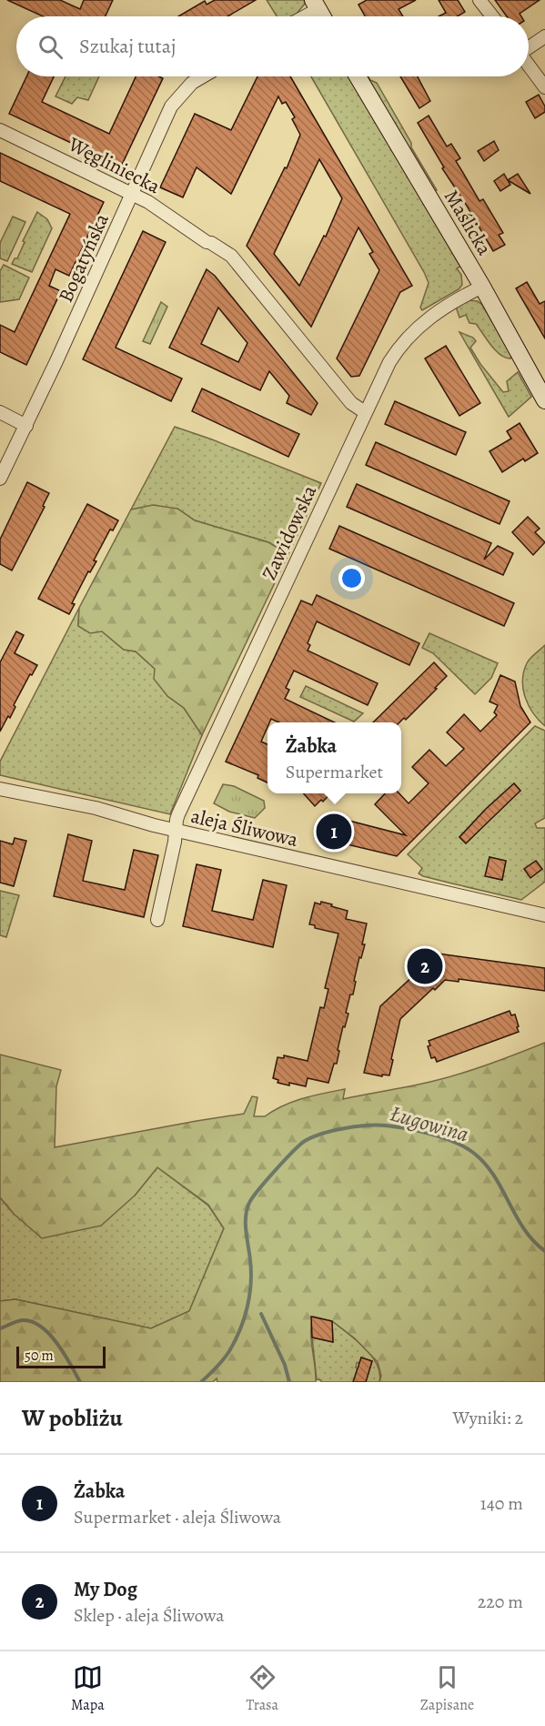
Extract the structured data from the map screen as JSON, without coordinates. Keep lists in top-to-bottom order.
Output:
{
  "streets": {
    "street": [
      "Węgliniecka",
      "Maślicka",
      "Bogatyńska",
      "Zawidowska",
      "aleja Śliwowa"
    ]
  },
  "crossings": [
    ["Węgliniecka", "Bogatyńska"],
    ["Węgliniecka", "Zawidowska"],
    ["Maślicka", "Zawidowska"],
    ["Zawidowska", "aleja Śliwowa"]
  ],
  "water": ["Ługowina"],
  "scale_bar": "50 m",
  "page": {
    "search": "Szukaj tutaj",
    "popup": ["Żabka", "Supermarket"],
    "pins": ["1", "2"],
    "scale": "50 m",
    "heading": ["W pobliżu", "Wyniki: 2"],
    "list": [
      {
        "mark": "1",
        "name": "Żabka",
        "note": "Supermarket · aleja Śliwowa",
        "value": "140 m"
      },
      {
        "mark": "2",
        "name": "My Dog",
        "note": "Sklep · aleja Śliwowa",
        "value": "220 m"
      }
    ],
    "nav": ["Mapa", "Trasa", "Zapisane"]
  }
}
